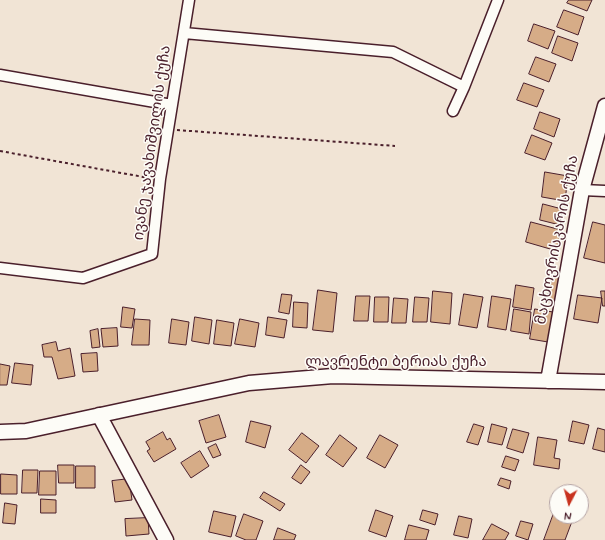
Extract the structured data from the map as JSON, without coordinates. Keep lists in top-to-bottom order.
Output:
{
  "streets": {
    "main road": ["მაცხოვრისკარის ქუჩა", "ლავრენტი ბერიას ქუჩა"],
    "street": ["ივანე ჯავახიშვილის ქუჩა"]
  },
  "crossings": [
    ["მაცხოვრისკარის ქუჩა", "ლავრენტი ბერიას ქუჩა"]
  ],
  "north": "bottom"
}
